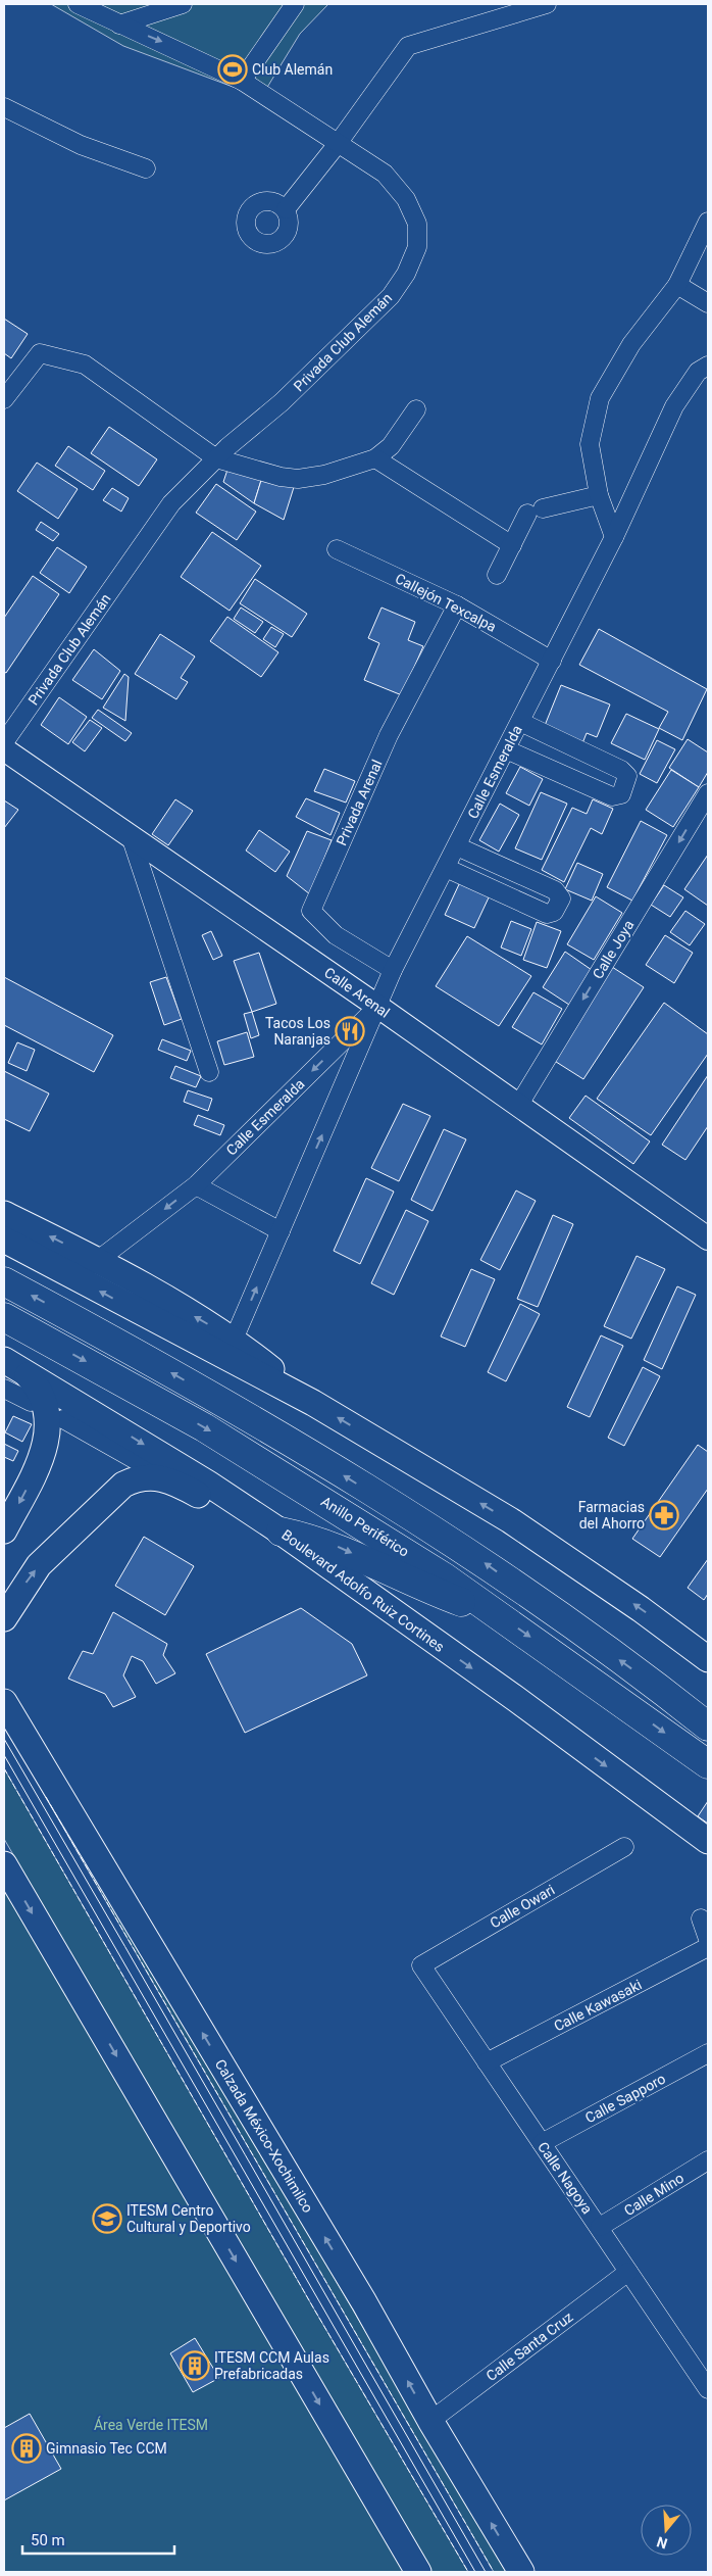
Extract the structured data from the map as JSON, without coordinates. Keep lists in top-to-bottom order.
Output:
{
  "streets": {
    "highway": ["Anillo Periférico"],
    "main road": ["Boulevard Adolfo Ruiz Cortines", "Calzada México-Xochimilco"],
    "street": [
      "Privada Club Alemán",
      "Callejón Texcalpa",
      "Calle Esmeralda",
      "Privada Arenal",
      "Calle Joya",
      "Calle Arenal",
      "Calle Owari",
      "Calle Kawasaki",
      "Calle Sapporo",
      "Calle Nagoya",
      "Calle Mino",
      "Calle Santa Cruz"
    ]
  },
  "crossings": [
    ["Callejón Texcalpa", "Calle Esmeralda"],
    ["Callejón Texcalpa", "Privada Arenal"],
    ["Calle Esmeralda", "Privada Arenal"],
    ["Calle Esmeralda", "Calle Arenal"],
    ["Calle Joya", "Calle Arenal"],
    ["Calle Owari", "Calle Nagoya"],
    ["Calle Kawasaki", "Calle Nagoya"],
    ["Calle Sapporo", "Calle Nagoya"],
    ["Calzada México-Xochimilco", "Calle Santa Cruz"],
    ["Calle Nagoya", "Calle Mino"],
    ["Calle Nagoya", "Calle Santa Cruz"]
  ],
  "one_way": ["Calle Joya"],
  "parks": ["Área Verde ITESM"],
  "places": {
    "sports": ["Club Alemán"],
    "restaurant": ["Tacos Los Naranjas"],
    "pharmacy": ["Farmacias del Ahorro"],
    "school or university": ["ITESM Centro Cultural y Deportivo"],
    "building": ["ITESM CCM Aulas Prefabricadas", "Gimnasio Tec CCM"]
  },
  "scale_bar": "50 m",
  "north": "bottom"
}
